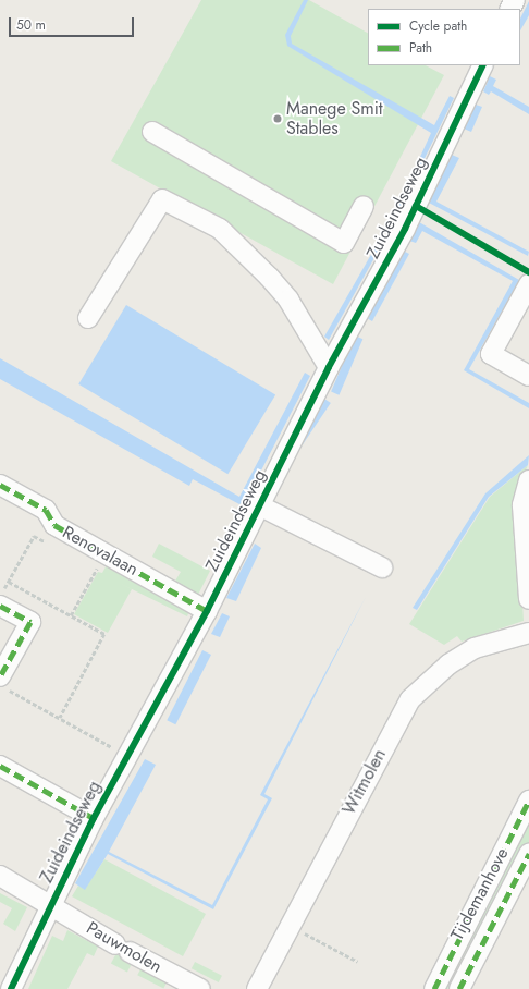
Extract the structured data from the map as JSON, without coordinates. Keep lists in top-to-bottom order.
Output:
{
  "streets": {
    "street": [
      "Zuideindseweg",
      "Renovalaan",
      "Witmolen",
      "Tijdemanhove",
      "Pauwmolen"
    ]
  },
  "crossings": [
    ["Zuideindseweg", "Renovalaan"],
    ["Zuideindseweg", "Pauwmolen"]
  ],
  "places": ["Manege Smit Stables"],
  "legend": ["Cycle path", "Path"],
  "scale_bar": "50 m"
}
